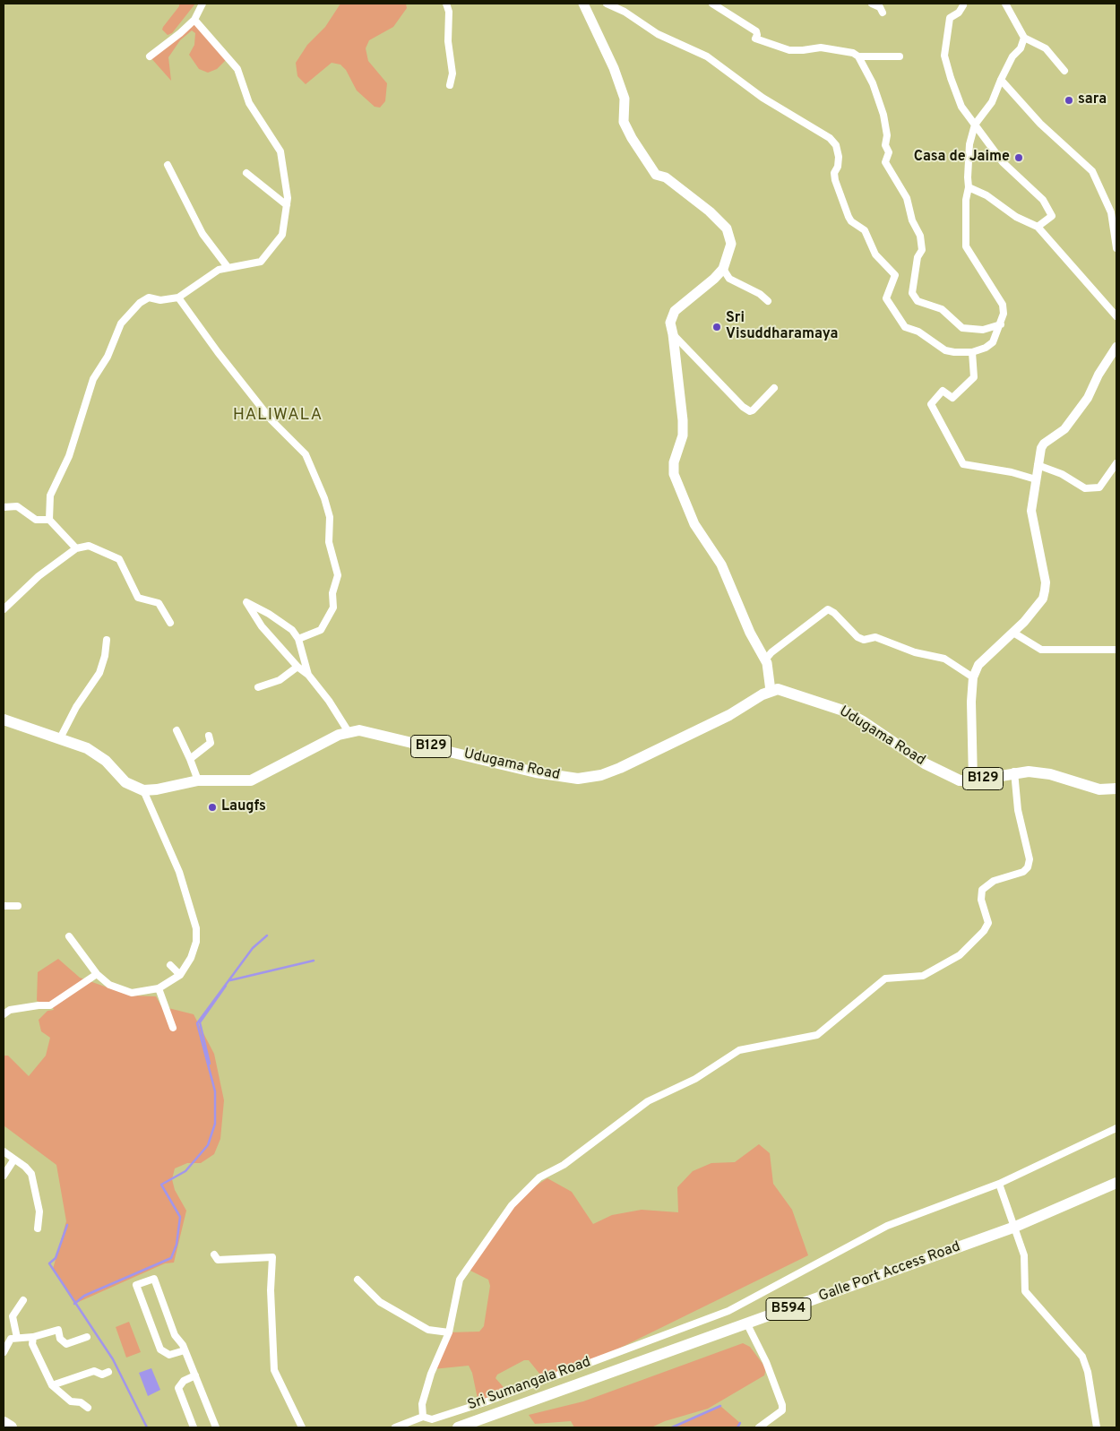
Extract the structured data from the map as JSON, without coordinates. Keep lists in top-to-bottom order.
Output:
{
  "streets": {
    "main road": [
      "Udugama Road",
      "B129",
      "Galle Port Access Road",
      "B594"
    ],
    "street": ["Sri Sumangala Road"]
  },
  "districts": ["HALIWALA"],
  "places": [
    "sara",
    "Casa de Jaime",
    "Sri Visuddharamaya",
    "Laugfs"
  ]
}
